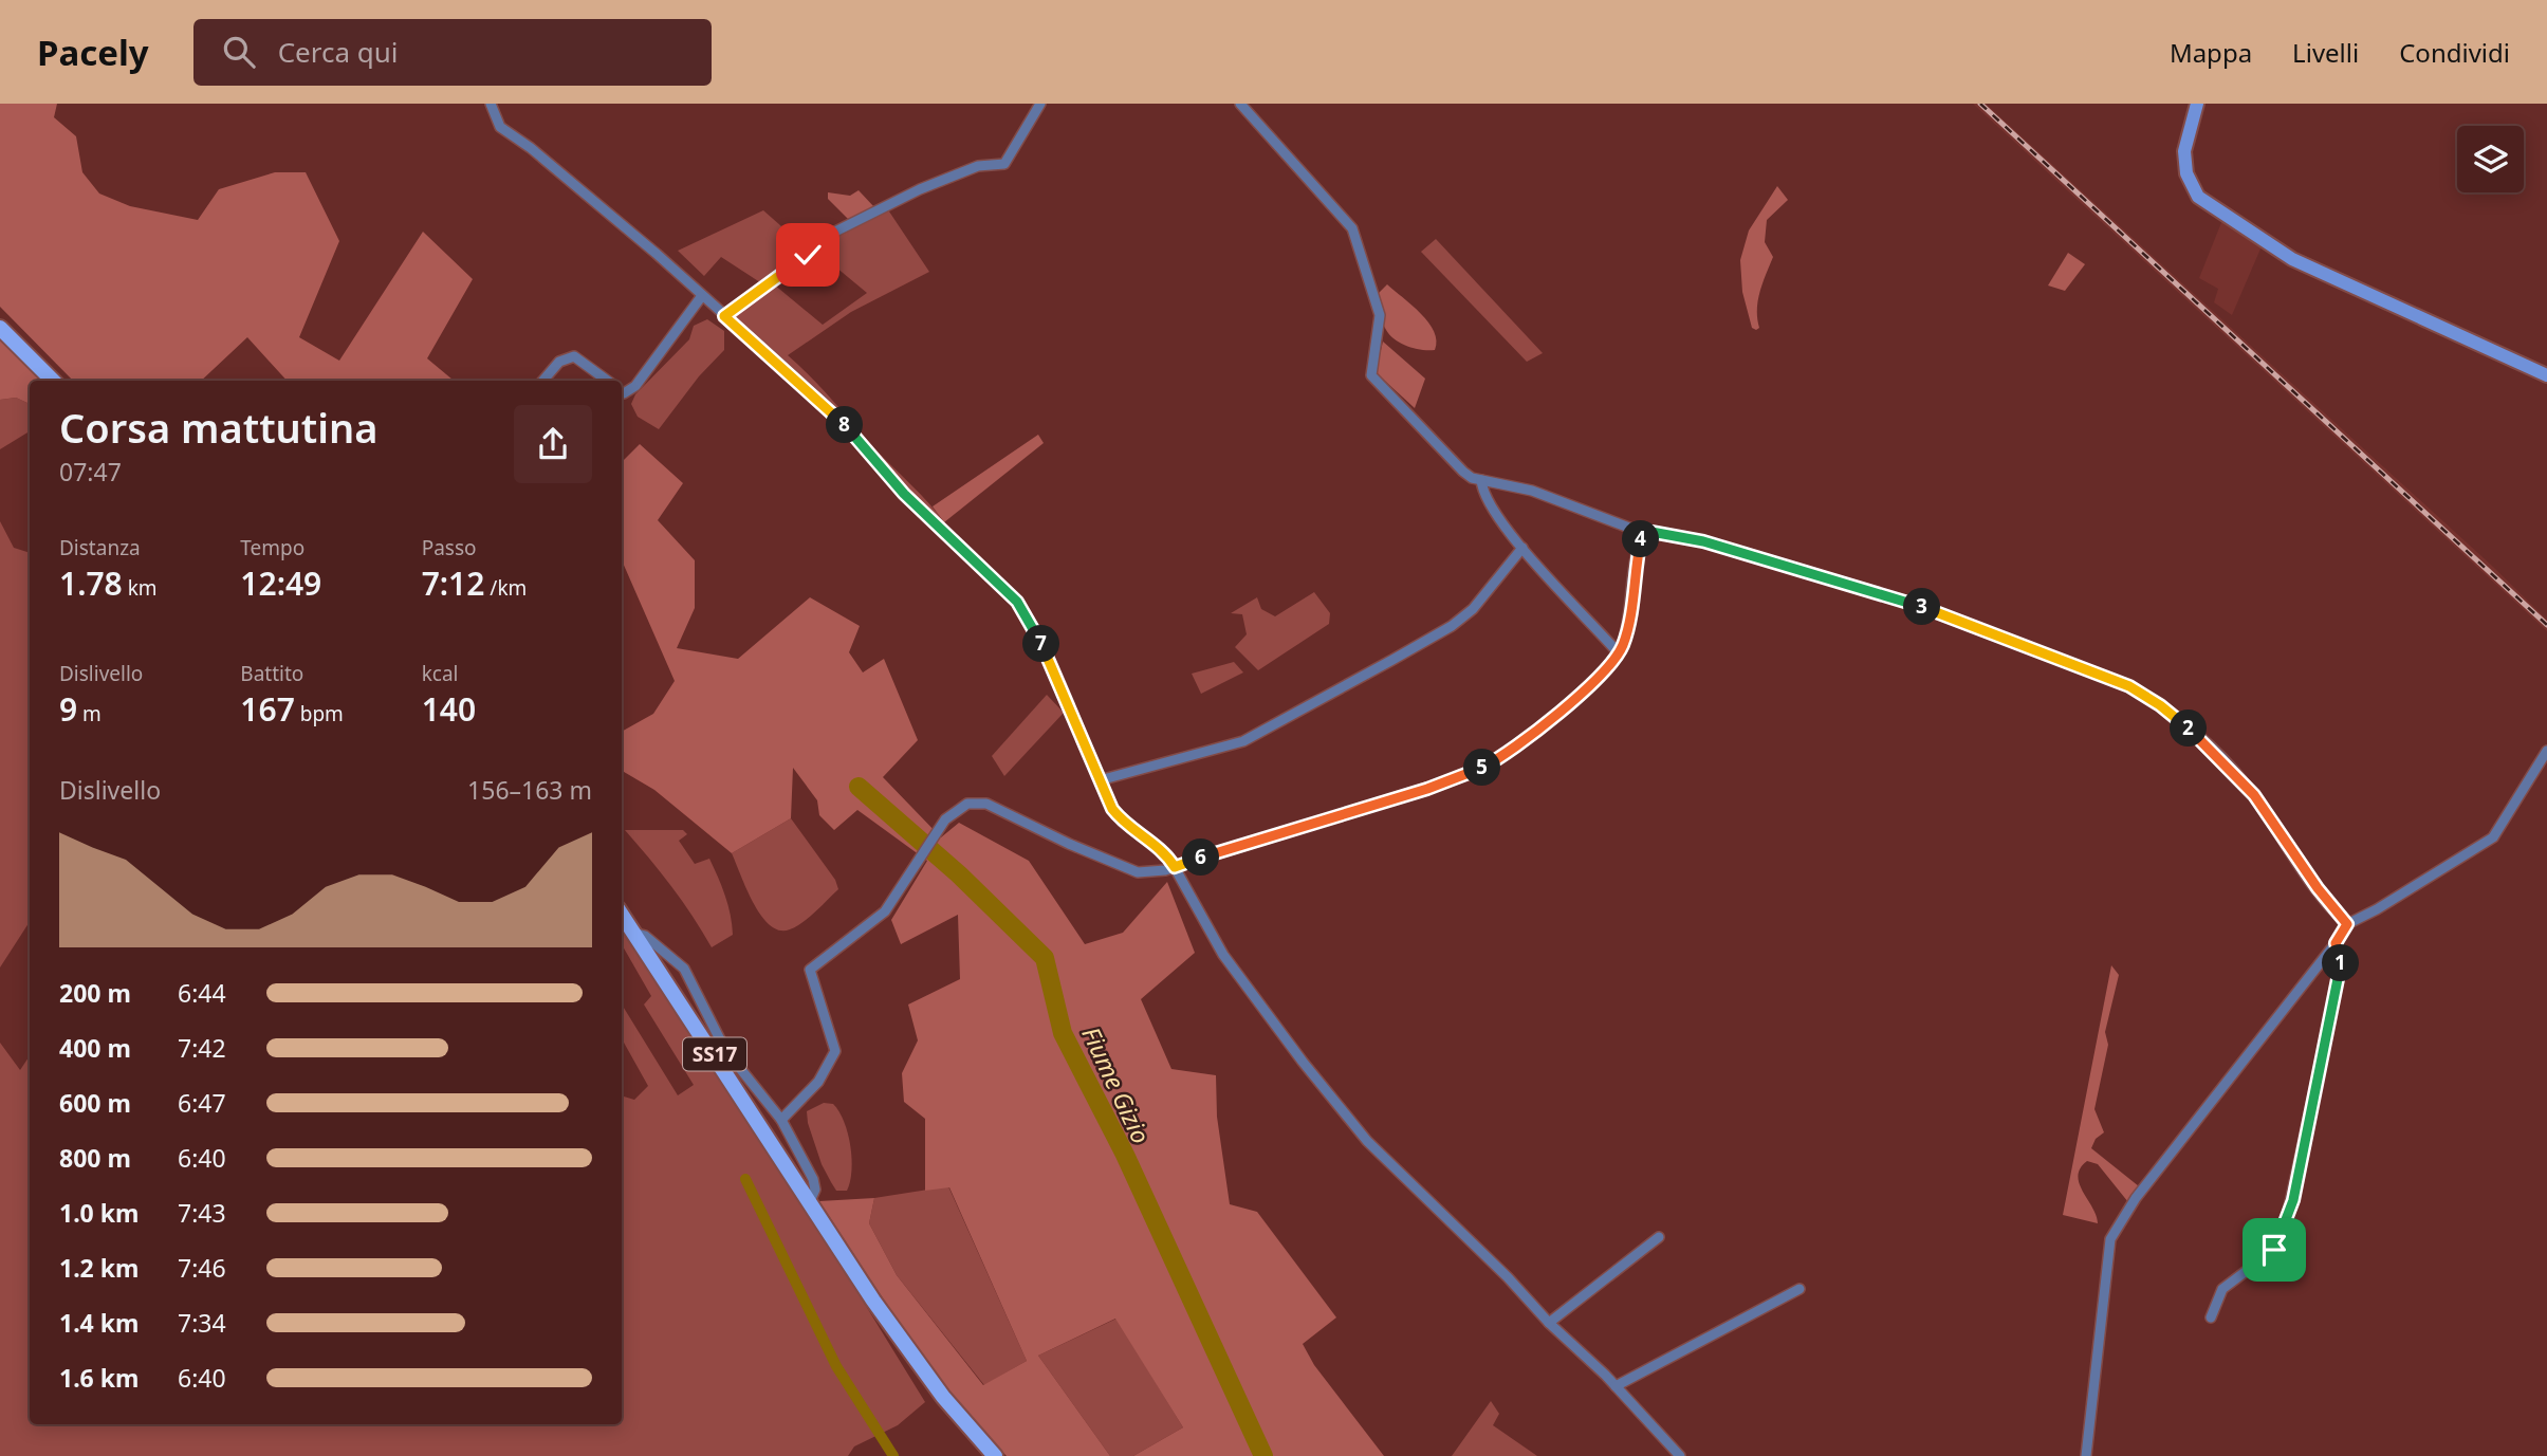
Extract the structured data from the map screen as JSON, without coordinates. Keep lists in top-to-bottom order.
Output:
{
  "streets": {
    "main road": ["SS17"]
  },
  "water": ["Fiume Gizio"],
  "page": {
    "header": "Pacely",
    "search": "Cerca qui",
    "nav": ["Mappa", "Livelli", "Condividi"],
    "heading": ["Corsa mattutina", "07:47"],
    "pins": [
      "8",
      "4",
      "3",
      "7",
      "2",
      "5",
      "6",
      "1"
    ],
    "stats": [
      ["Distanza", "1.78 km"],
      ["Tempo", "12:49"],
      ["Passo", "7:12 /km"],
      ["Dislivello", "9 m"],
      ["Battito", "167 bpm"],
      ["kcal", "140"]
    ],
    "chart": ["Dislivello", "156–163 m"],
    "list": [
      {
        "name": "200 m",
        "note": "6:44"
      },
      {
        "name": "400 m",
        "note": "7:42"
      },
      {
        "name": "600 m",
        "note": "6:47"
      },
      {
        "name": "800 m",
        "note": "6:40"
      },
      {
        "name": "1.0 km",
        "note": "7:43"
      },
      {
        "name": "1.2 km",
        "note": "7:46"
      },
      {
        "name": "1.4 km",
        "note": "7:34"
      },
      {
        "name": "1.6 km",
        "note": "6:40"
      }
    ]
  }
}
